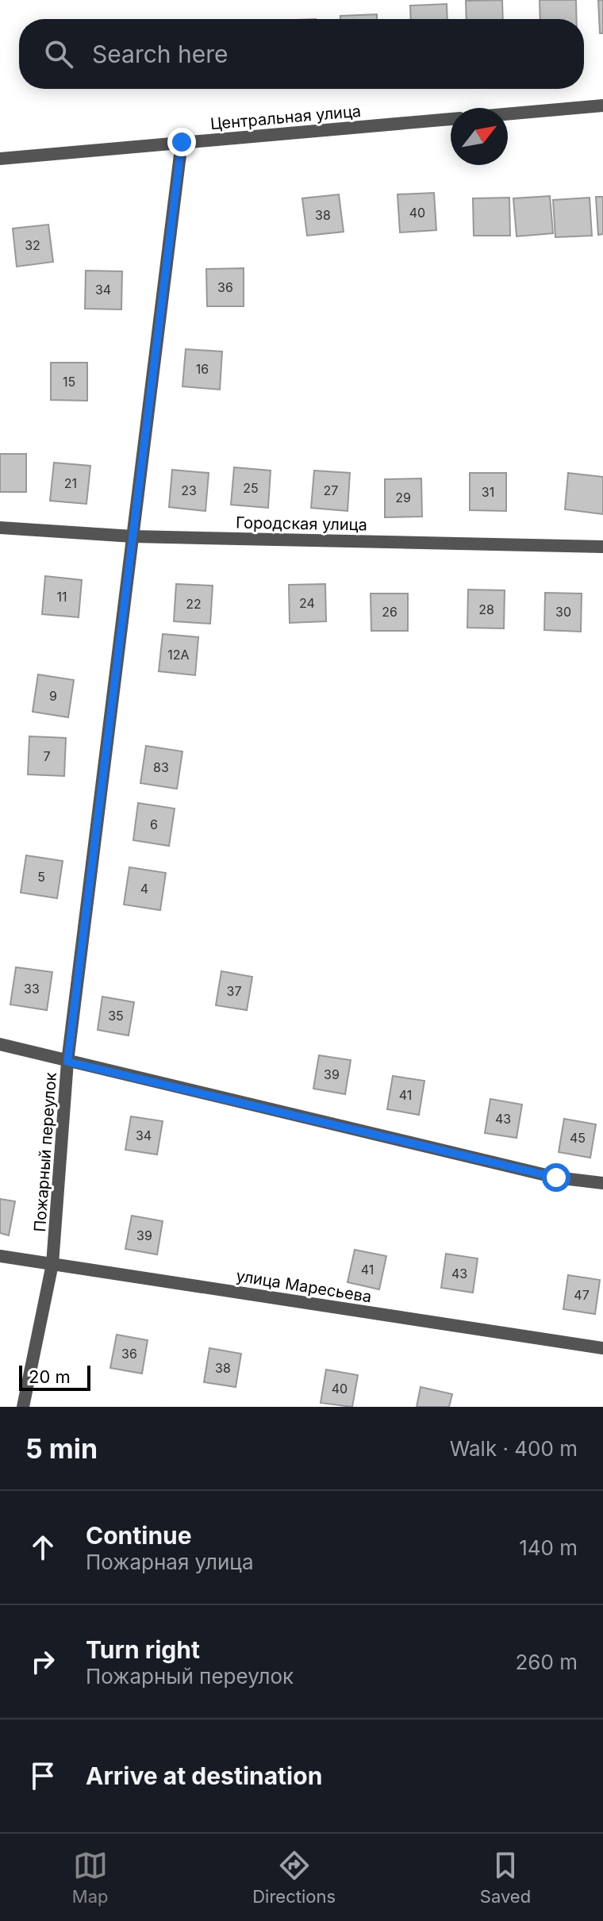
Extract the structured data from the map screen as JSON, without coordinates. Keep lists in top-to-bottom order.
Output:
{
  "streets": {
    "street": [
      "Центральная улица",
      "Городская улица",
      "Пожарный переулок",
      "улица Маресьева"
    ]
  },
  "crossings": [
    ["Центральная улица", "Пожарный переулок"],
    ["Городская улица", "Пожарный переулок"],
    ["Пожарный переулок", "улица Маресьева"]
  ],
  "house_numbers": [
    "40",
    "38",
    "32",
    "36",
    "34",
    "16",
    "15",
    "21",
    "25",
    "23",
    "27",
    "31",
    "29",
    "11",
    "24",
    "22",
    "28",
    "26",
    "30",
    "12А",
    "9",
    "7",
    "83",
    "6",
    "5",
    "4",
    "33",
    "37",
    "35",
    "39",
    "41",
    "43",
    "34",
    "45",
    "39",
    "41",
    "43",
    "47",
    "36",
    "38",
    "40"
  ],
  "scale_bar": "20 m",
  "north": "top right",
  "page": {
    "search": "Search here",
    "scale": "20 m",
    "heading": ["5 min", "Walk · 400 m"],
    "list": [
      ["Continue", "Пожарная улица", "140 m"],
      ["Turn right", "Пожарный переулок", "260 m"],
      "Arrive at destination"
    ],
    "nav": ["Map", "Directions", "Saved"]
  }
}
